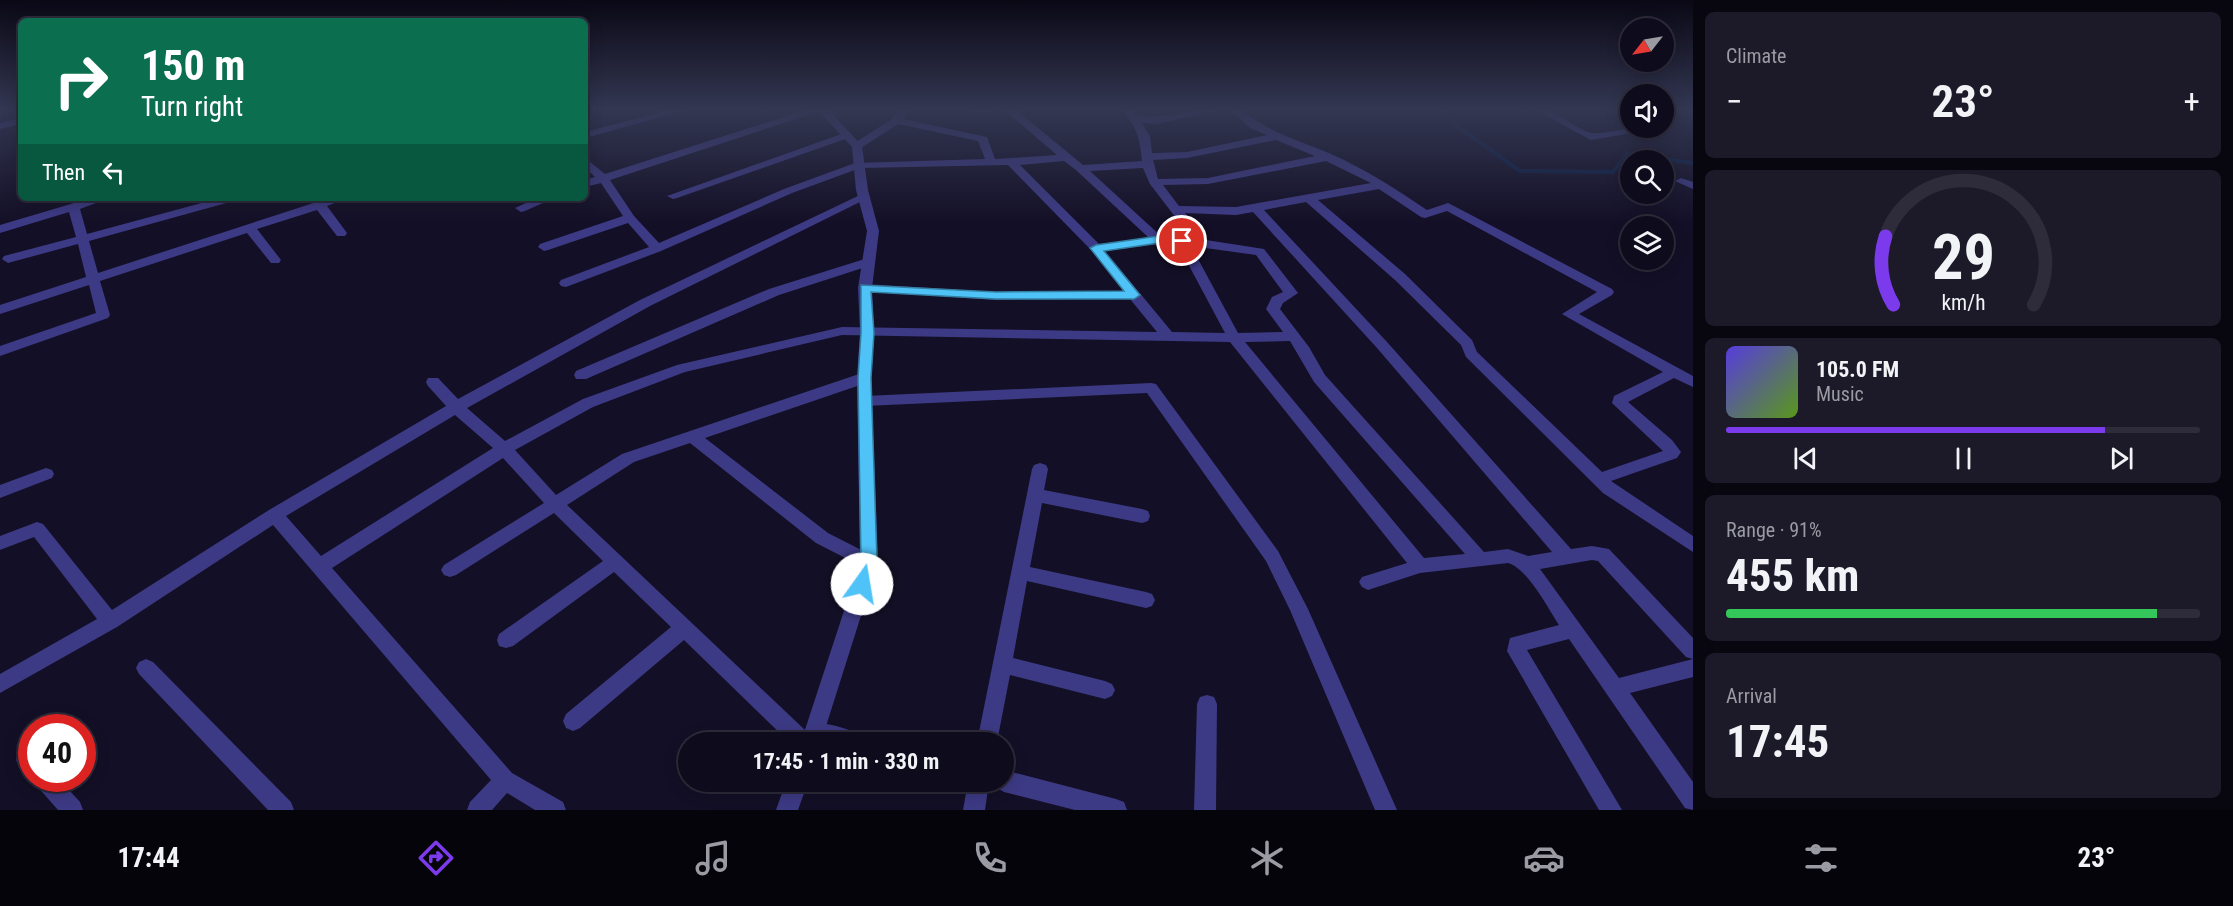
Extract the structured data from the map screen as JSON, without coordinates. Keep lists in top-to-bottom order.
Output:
{
  "north": "bottom left",
  "page": {
    "tile": [
      "Climate",
      ["Range · 91%", "455 km"],
      ["Arrival", "17:45"]
    ],
    "turn": ["150 m", "Turn right"],
    "heat": ["−", "23°", "+"],
    "then": "Then",
    "song": ["105.0 FM", "Music"],
    "limit": "40",
    "trip": "17:45 · 1 min · 330 m",
    "tabs": ["17:44", "23°"],
    "gauge": ["29", "km/h"]
  }
}
